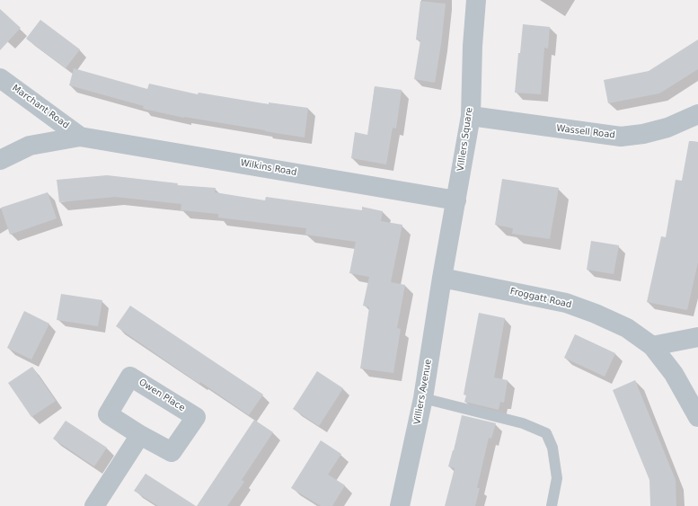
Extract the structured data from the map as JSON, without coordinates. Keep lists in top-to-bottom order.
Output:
{
  "streets": {
    "street": [
      "Marchant Road",
      "Wassell Road",
      "Villiers Square",
      "Wilkins Road",
      "Froggatt Road",
      "Villiers Avenue"
    ]
  },
  "crossings": [
    ["Marchant Road", "Wilkins Road"],
    ["Wassell Road", "Villiers Square"],
    ["Villiers Square", "Wilkins Road"],
    ["Villiers Square", "Froggatt Road"],
    ["Villiers Square", "Villiers Avenue"],
    ["Froggatt Road", "Villiers Avenue"]
  ]
}
